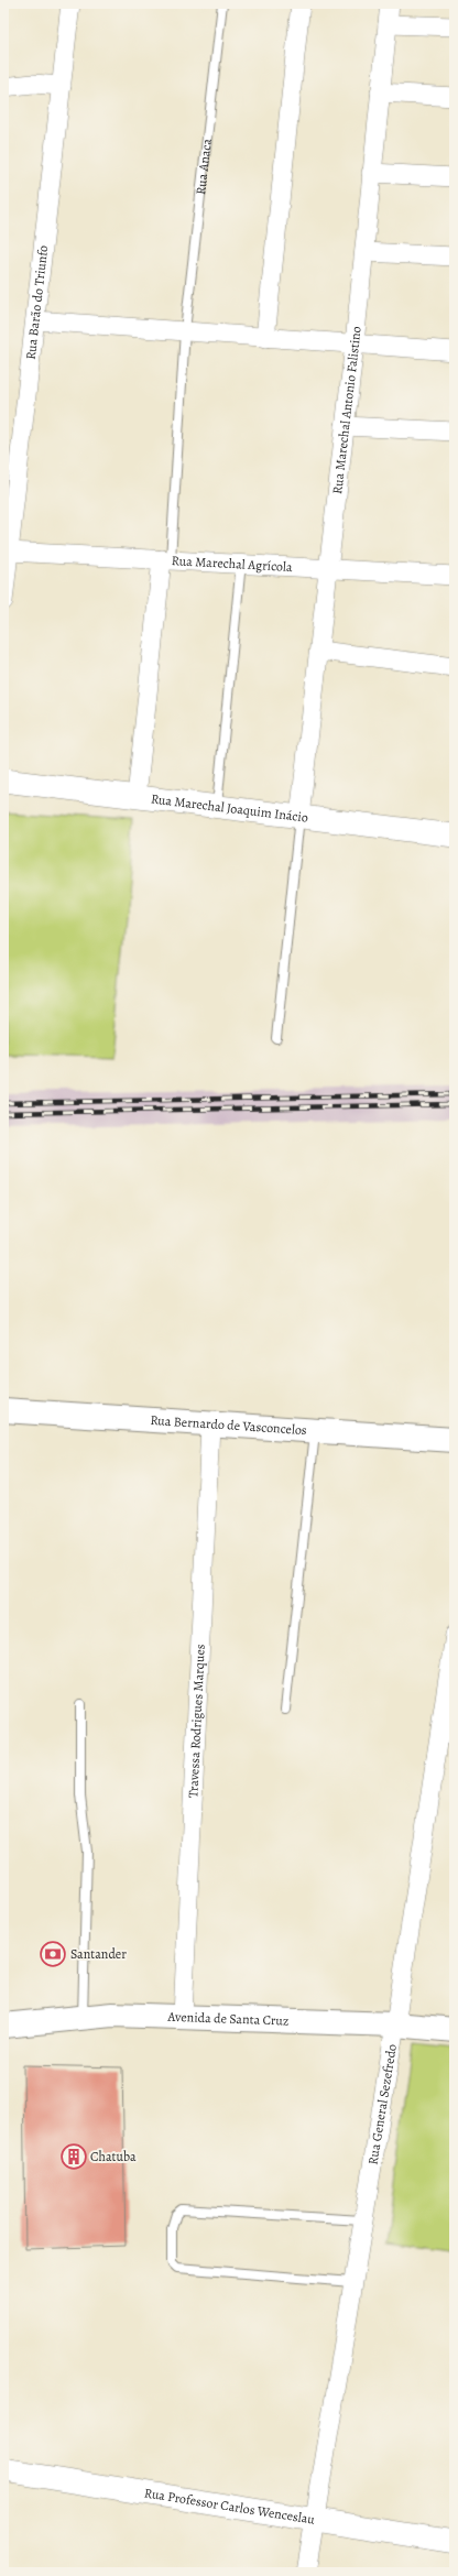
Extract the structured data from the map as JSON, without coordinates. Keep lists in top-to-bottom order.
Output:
{
  "streets": {
    "main road": ["Rua Bernardo de Vasconcelos", "Avenida de Santa Cruz"],
    "street": [
      "Rua Barão do Triunfo",
      "Rua Marechal Antonio Falistino",
      "Rua Marechal Agrícola",
      "Rua Marechal Joaquim Inácio",
      "Travessa Rodrigues Marques",
      "Rua General Sezefredo",
      "Rua Professor Carlos Wenceslau"
    ],
    "lane": ["Rua Anaca"]
  },
  "crossings": [
    ["Rua Anaca", "Rua Marechal Agrícola"],
    ["Rua Barão do Triunfo", "Rua Marechal Agrícola"],
    ["Rua Marechal Antonio Falistino", "Rua Marechal Agrícola"],
    ["Rua Marechal Antonio Falistino", "Rua Marechal Joaquim Inácio"],
    ["Rua Bernardo de Vasconcelos", "Travessa Rodrigues Marques"],
    ["Travessa Rodrigues Marques", "Avenida de Santa Cruz"],
    ["Avenida de Santa Cruz", "Rua General Sezefredo"],
    ["Rua General Sezefredo", "Rua Professor Carlos Wenceslau"]
  ],
  "places": {
    "bank": ["Santander"],
    "building": ["Chatuba"]
  }
}
